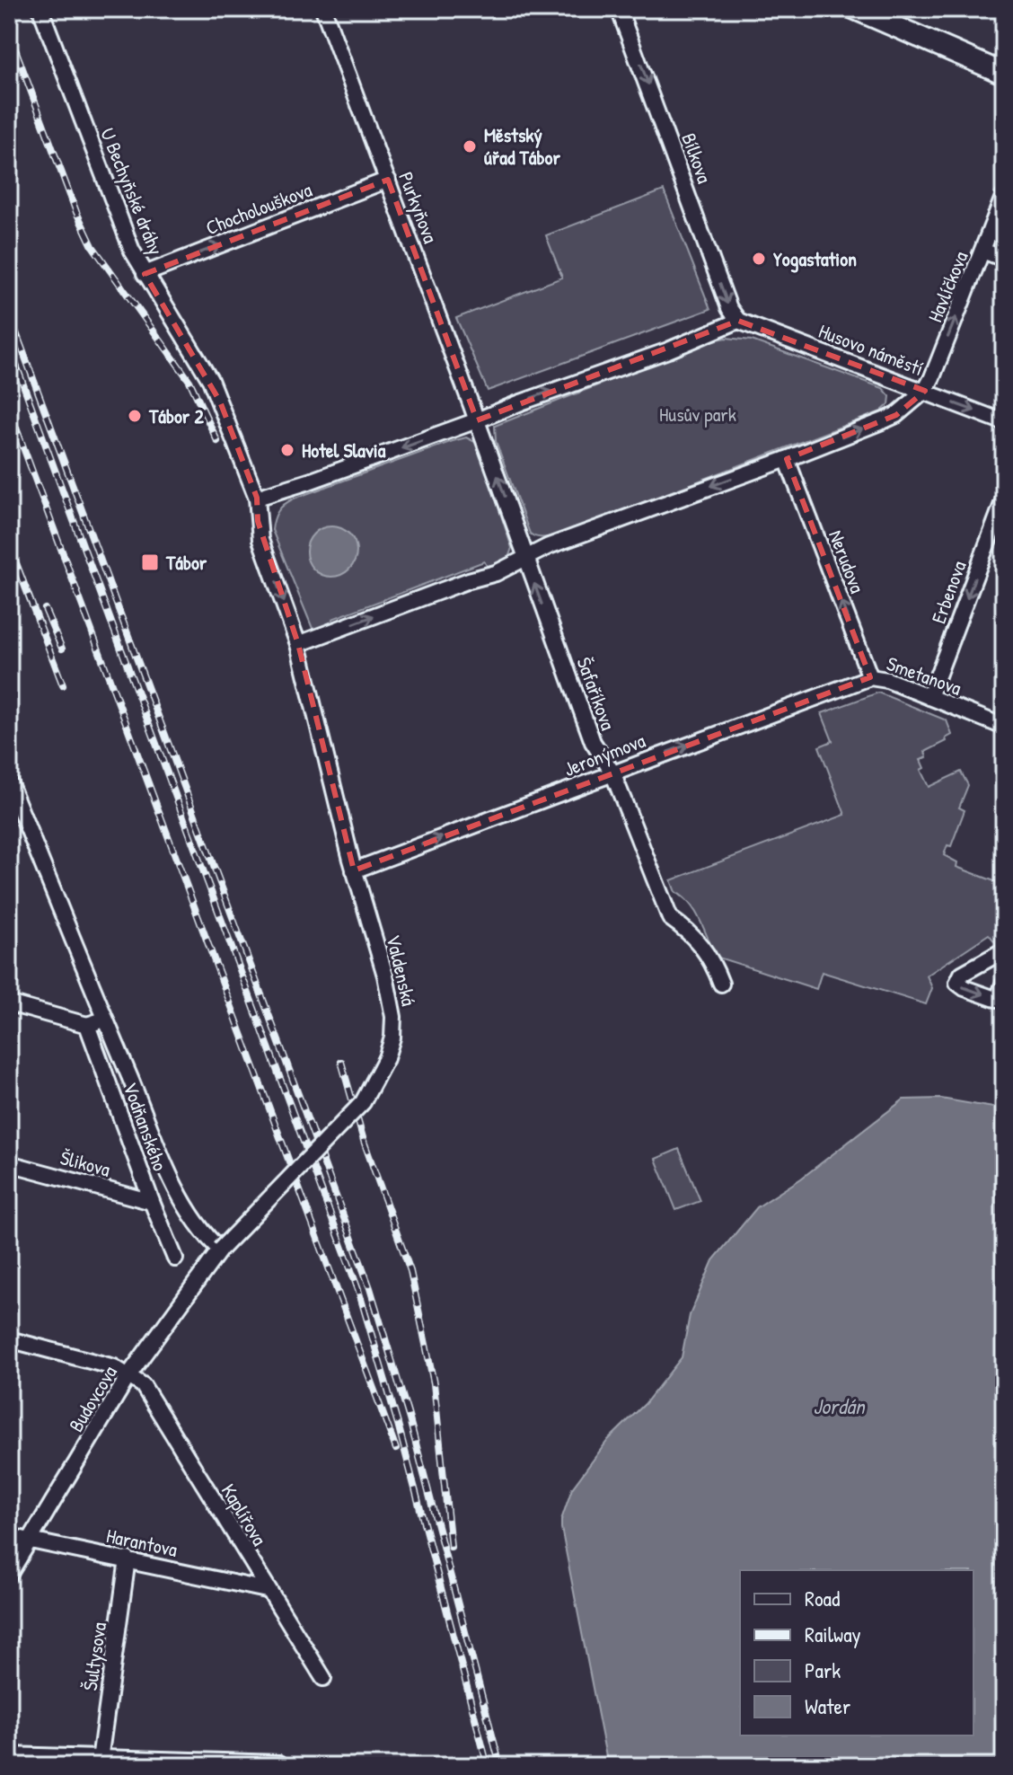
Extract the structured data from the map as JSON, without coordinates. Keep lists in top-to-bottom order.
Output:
{
  "streets": {
    "street": [
      "Bílkova",
      "U Bechyňské dráhy",
      "Purkyňova",
      "Chocholouškova",
      "Havlíčkova",
      "Husovo náměstí",
      "Nerudova",
      "Erbenova",
      "Smetanova",
      "Šafaříkova",
      "Jeronýmova",
      "Valdenská",
      "Vodňanského",
      "Šlikova",
      "Budovcova",
      "Kaplířova",
      "Harantova",
      "Šultysova"
    ]
  },
  "crossings": [
    ["Bílkova", "Husovo náměstí"],
    ["U Bechyňské dráhy", "Chocholouškova"],
    ["Purkyňova", "Chocholouškova"],
    ["Havlíčkova", "Husovo náměstí"],
    ["Husovo náměstí", "Nerudova"],
    ["Husovo náměstí", "Šafaříkova"],
    ["Husovo náměstí", "Valdenská"],
    ["Nerudova", "Smetanova"],
    ["Nerudova", "Jeronýmova"],
    ["Erbenova", "Smetanova"],
    ["Smetanova", "Jeronýmova"],
    ["Šafaříkova", "Jeronýmova"],
    ["Jeronýmova", "Valdenská"],
    ["Valdenská", "Vodňanského"],
    ["Valdenská", "Budovcova"],
    ["Vodňanského", "Šlikova"],
    ["Vodňanského", "Budovcova"],
    ["Budovcova", "Kaplířova"],
    ["Budovcova", "Harantova"],
    ["Kaplířova", "Harantova"],
    ["Harantova", "Šultysova"]
  ],
  "one_way": [
    "Bílkova",
    "Chocholouškova",
    "Havlíčkova",
    "Nerudova",
    "Erbenova",
    "Šafaříkova",
    "Jeronýmova"
  ],
  "water": ["Jordán"],
  "parks": ["Husův park"],
  "places": {
    "other": [
      "Městský úřad Tábor",
      "Yogastation",
      "Tábor 2",
      "Hotel Slavia"
    ],
    "transit": ["Tábor"]
  },
  "legend": [
    "Road",
    "Railway",
    "Park",
    "Water"
  ]
}
